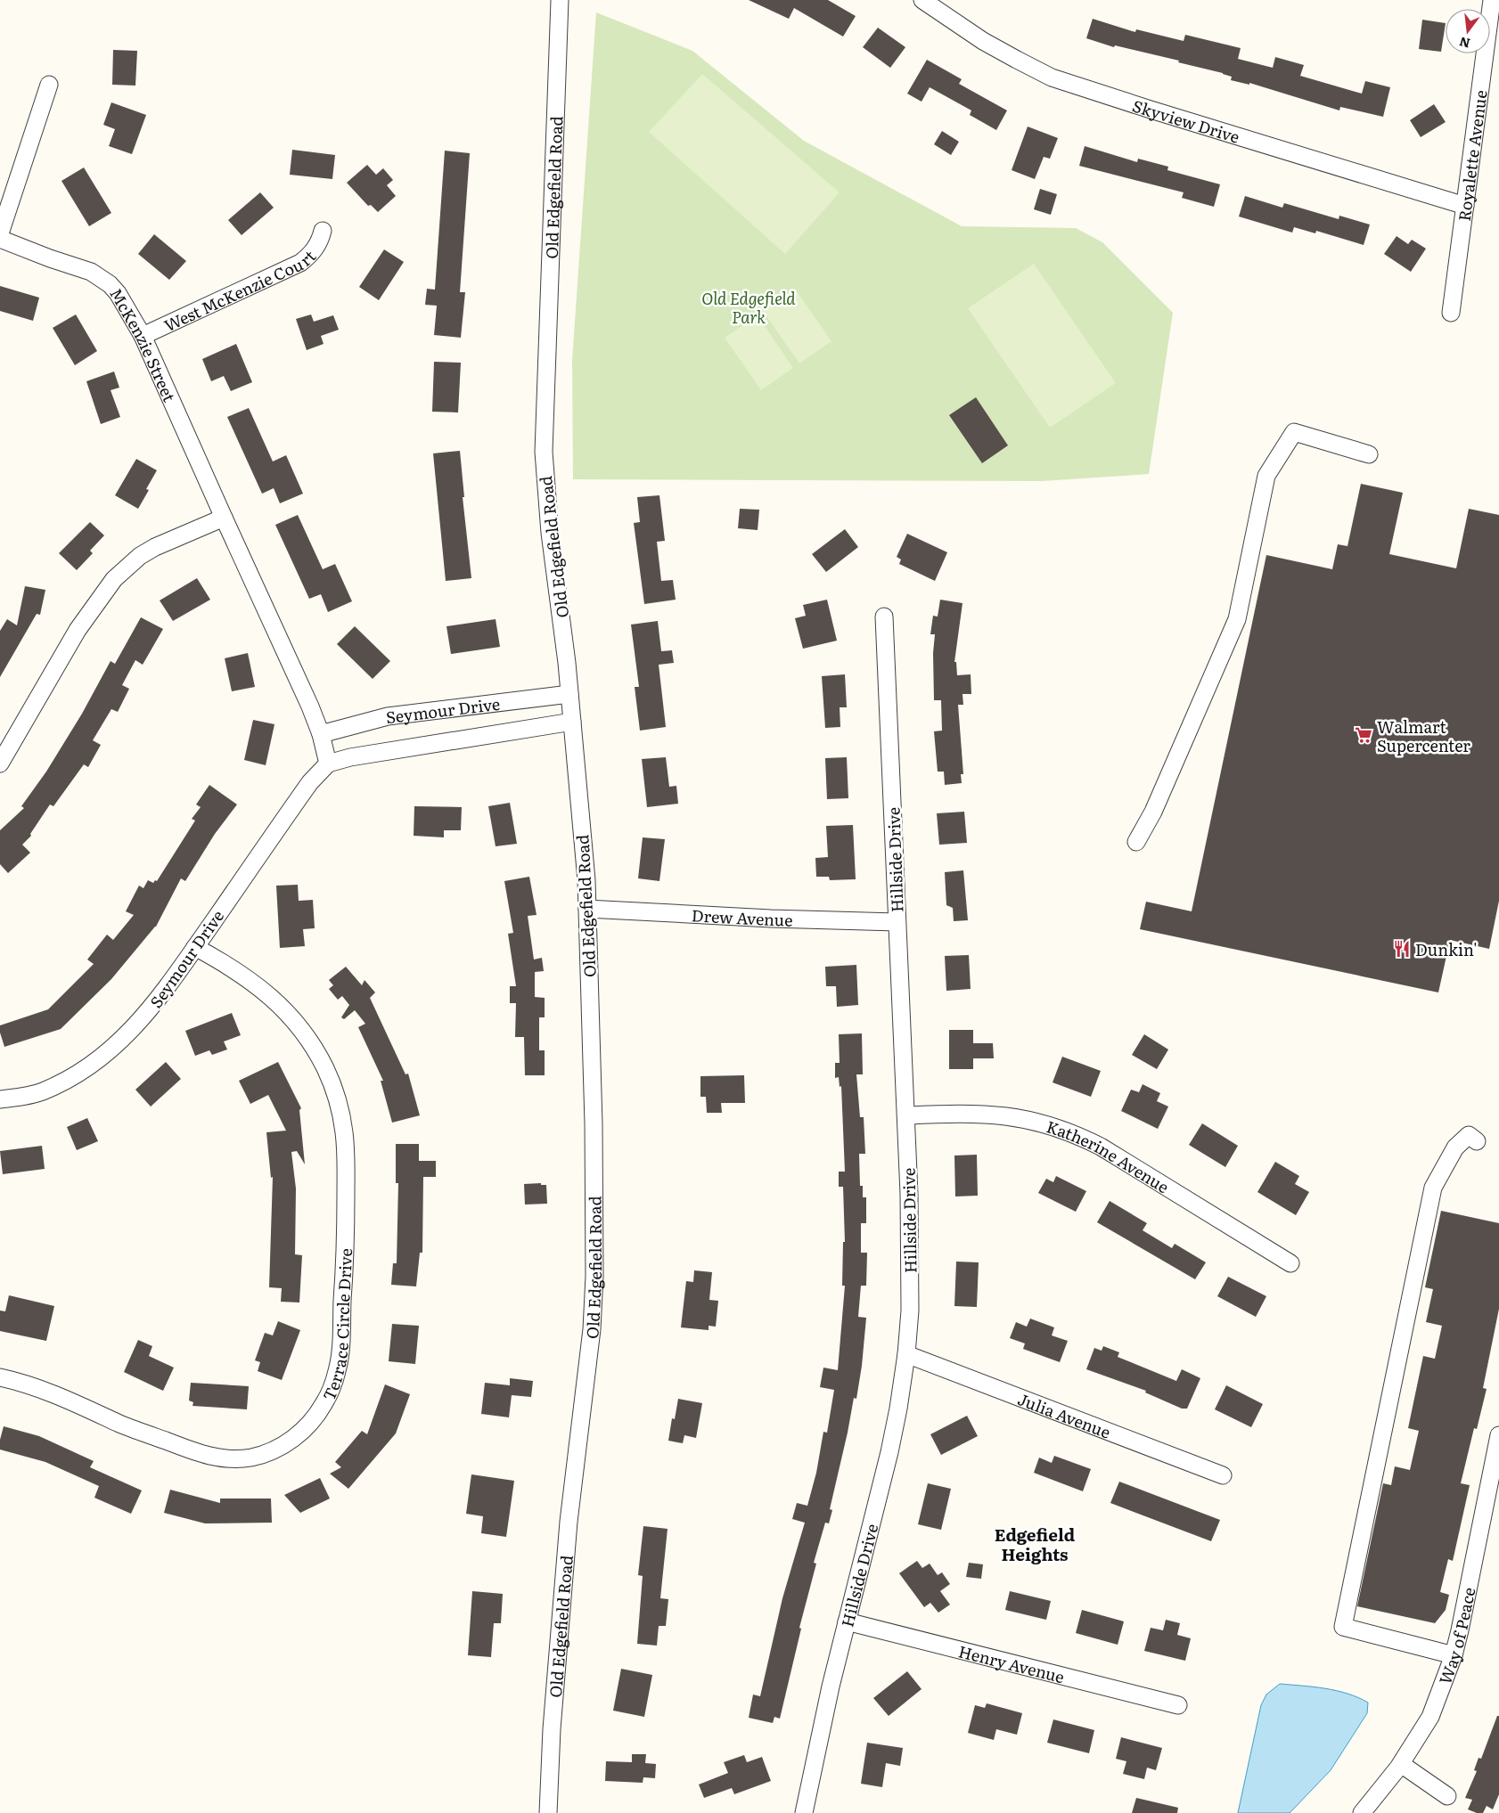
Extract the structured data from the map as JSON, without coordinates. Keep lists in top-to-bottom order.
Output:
{
  "streets": {
    "street": [
      "Skyview Drive",
      "Royalette Avenue",
      "Old Edgefield Road",
      "West McKenzie Court",
      "McKenzie Street",
      "Seymour Drive",
      "Hillside Drive",
      "Drew Avenue",
      "Katherine Avenue",
      "Terrace Circle Drive",
      "Julia Avenue",
      "Way of Peace",
      "Henry Avenue"
    ]
  },
  "crossings": [
    ["Skyview Drive", "Royalette Avenue"],
    ["Old Edgefield Road", "Seymour Drive"],
    ["Old Edgefield Road", "Drew Avenue"],
    ["West McKenzie Court", "McKenzie Street"],
    ["McKenzie Street", "Seymour Drive"],
    ["Seymour Drive", "Terrace Circle Drive"],
    ["Hillside Drive", "Drew Avenue"],
    ["Hillside Drive", "Katherine Avenue"],
    ["Hillside Drive", "Julia Avenue"],
    ["Hillside Drive", "Henry Avenue"]
  ],
  "districts": ["Edgefield Heights"],
  "parks": ["Old Edgefield Park"],
  "places": {
    "supermarket": ["Walmart Supercenter"],
    "restaurant": ["Dunkin'"]
  },
  "north": "bottom"
}
